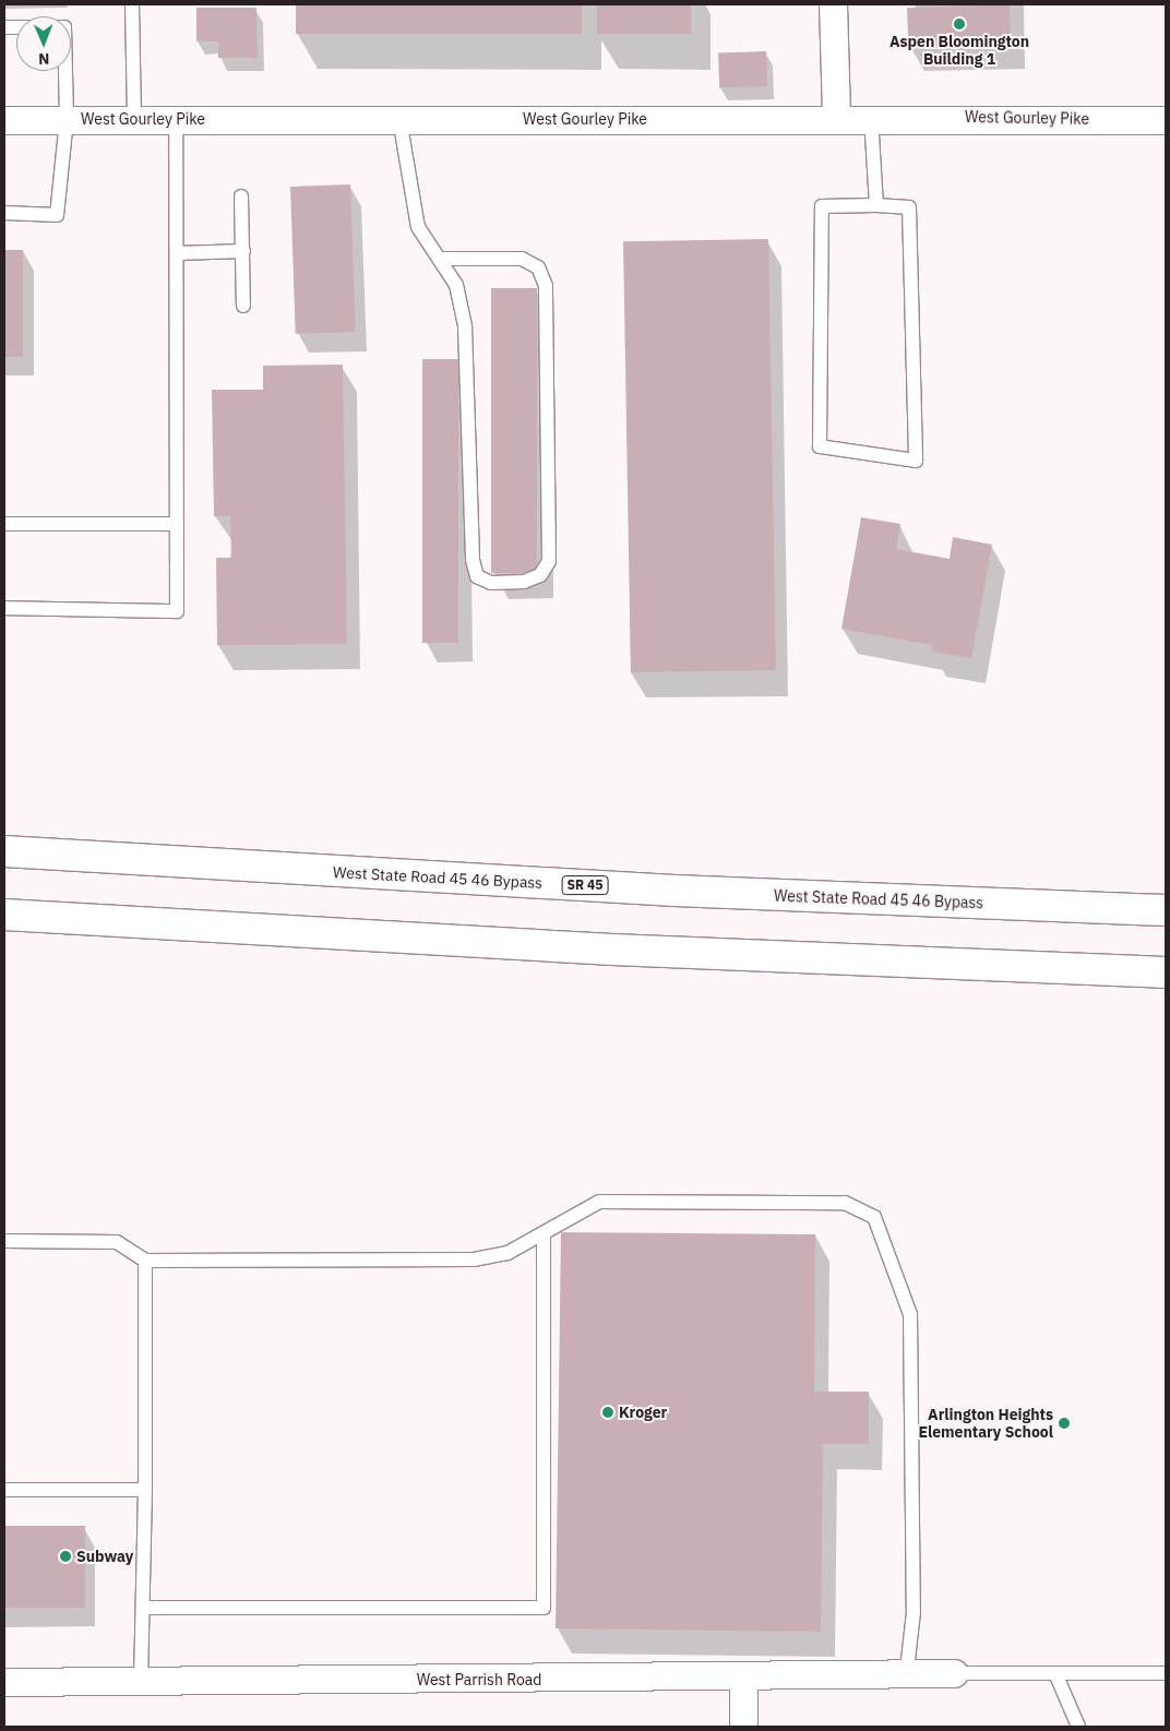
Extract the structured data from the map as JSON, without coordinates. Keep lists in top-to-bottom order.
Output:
{
  "streets": {
    "highway": ["West State Road 45 46 Bypass", "SR 45"],
    "street": ["West Gourley Pike", "West Parrish Road"]
  },
  "places": [
    "Aspen Bloomington Building 1",
    "Kroger",
    "Arlington Heights Elementary School",
    "Subway"
  ],
  "north": "bottom"
}
